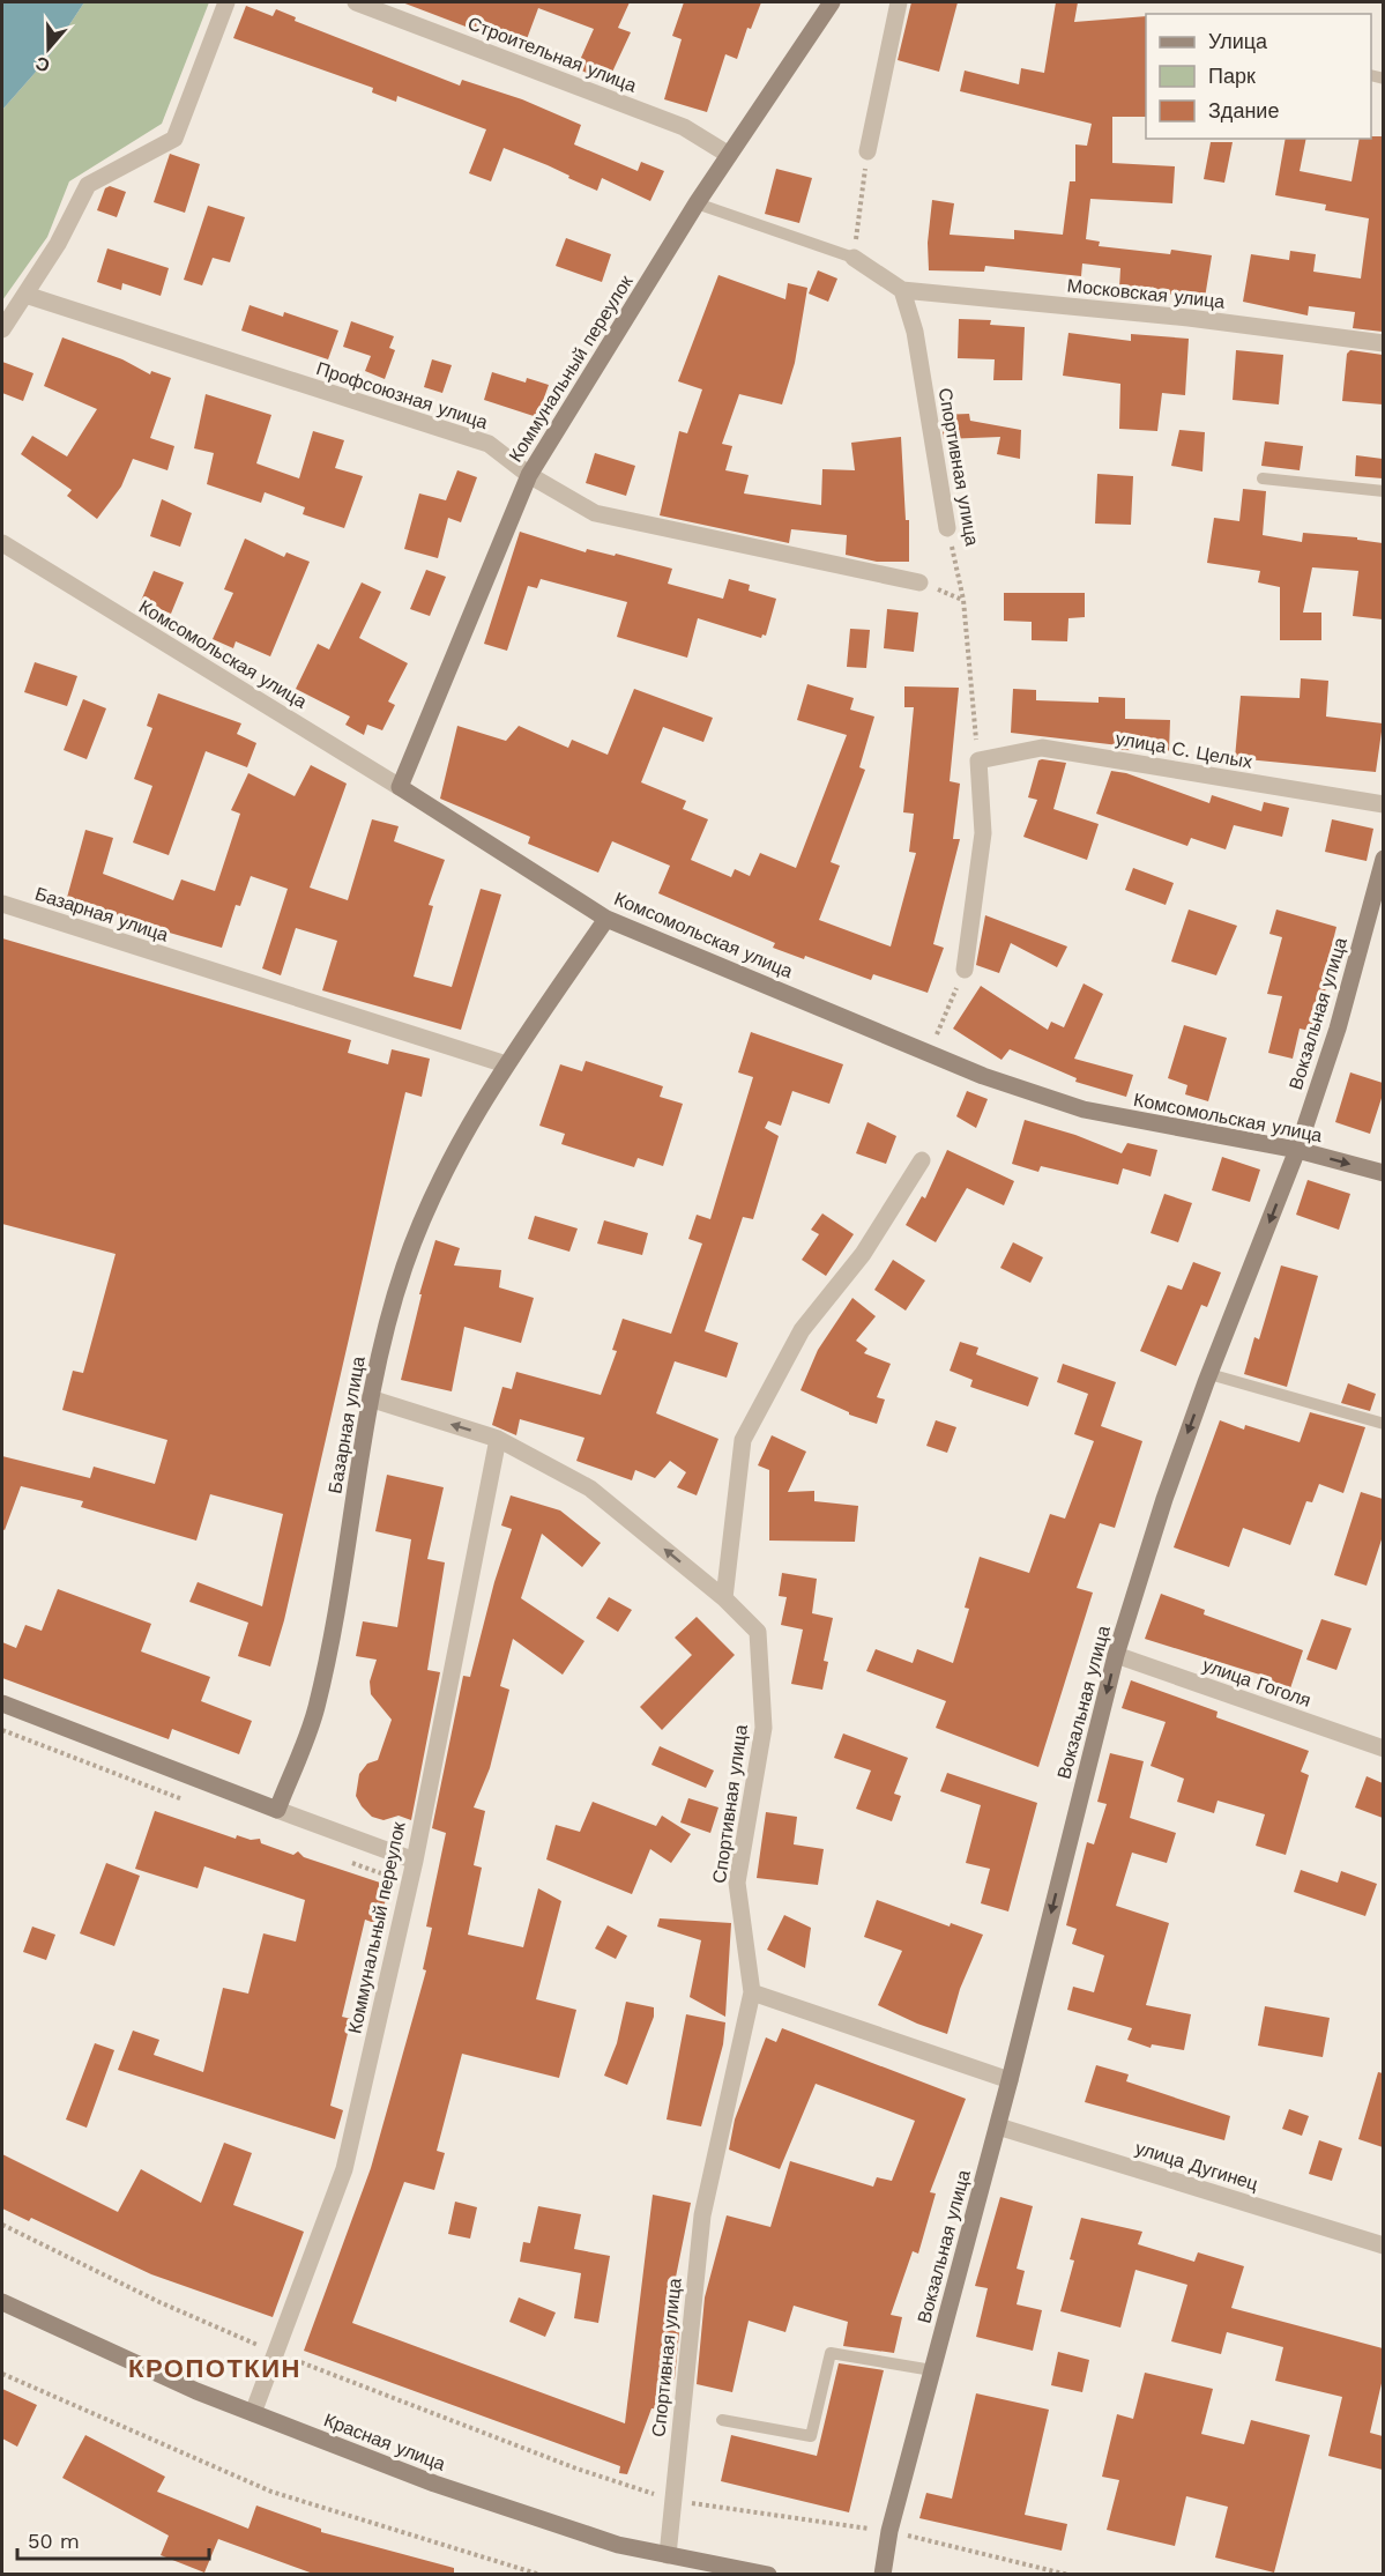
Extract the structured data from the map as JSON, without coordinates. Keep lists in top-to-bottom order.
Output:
{
  "streets": {
    "main road": [
      "Коммунальный переулок",
      "Комсомольская улица",
      "Базарная улица",
      "Вокзальная улица",
      "Красная улица"
    ],
    "street": [
      "Строительная улица",
      "Московская улица",
      "Профсоюзная улица",
      "Спортивная улица",
      "улица С. Целых",
      "улица Гоголя",
      "улица Дугинец"
    ]
  },
  "crossings": [
    ["Строительная улица", "Коммунальный переулок"],
    ["Московская улица", "Спортивная улица"],
    ["Коммунальный переулок", "Профсоюзная улица"],
    ["Коммунальный переулок", "Спортивная улица"],
    ["Коммунальный переулок", "Комсомольская улица"],
    ["Коммунальный переулок", "Красная улица"],
    ["Спортивная улица", "улица С. Целых"],
    ["Спортивная улица", "Базарная улица"],
    ["Спортивная улица", "Красная улица"],
    ["Комсомольская улица", "Базарная улица"],
    ["Комсомольская улица", "Вокзальная улица"],
    ["Вокзальная улица", "улица Гоголя"],
    ["Вокзальная улица", "улица Дугинец"]
  ],
  "one_way": ["Вокзальная улица"],
  "districts": ["КРОПОТКИН"],
  "legend": ["Улица", "Парк", "Здание"],
  "scale_bar": "50 m",
  "north": "bottom"
}
